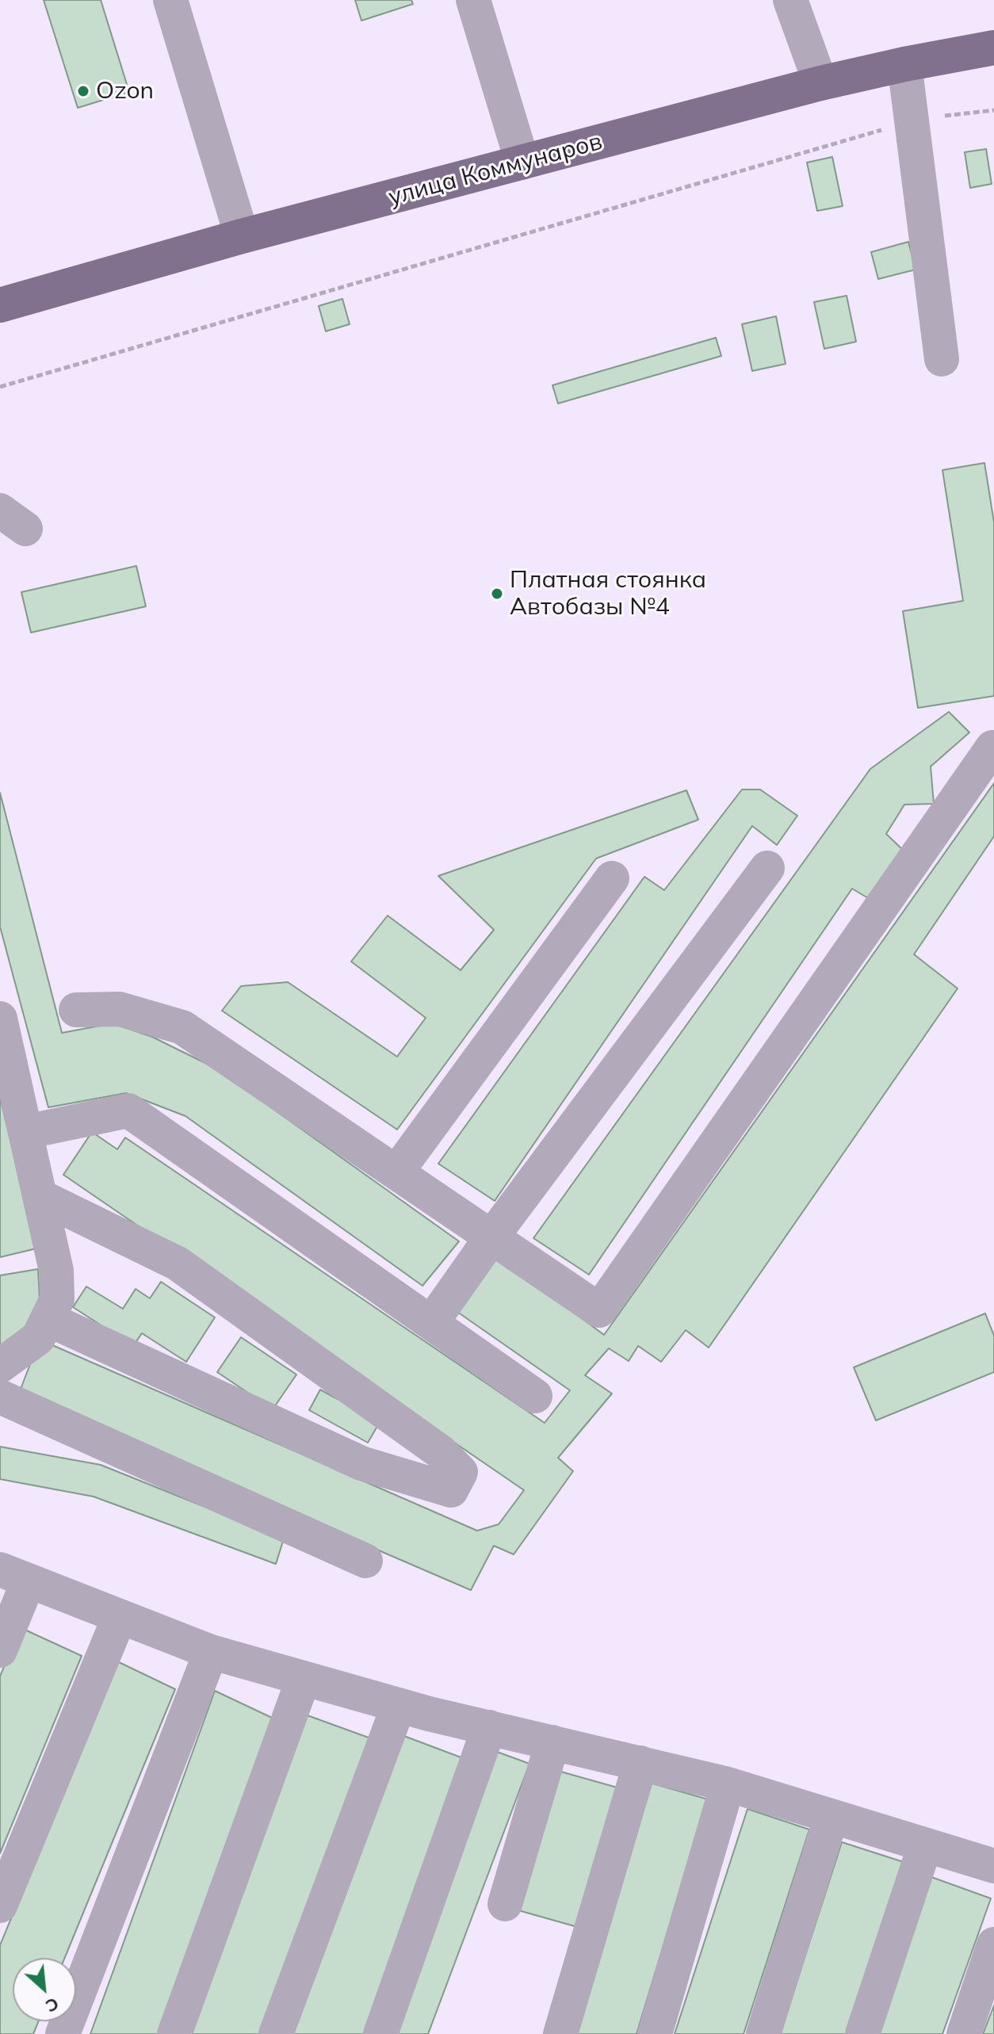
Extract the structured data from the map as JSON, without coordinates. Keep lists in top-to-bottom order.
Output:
{
  "streets": {
    "main road": ["улица Коммунаров"]
  },
  "places": ["Ozon", "Платная стоянка Автобазы №4"],
  "north": "bottom right"
}
